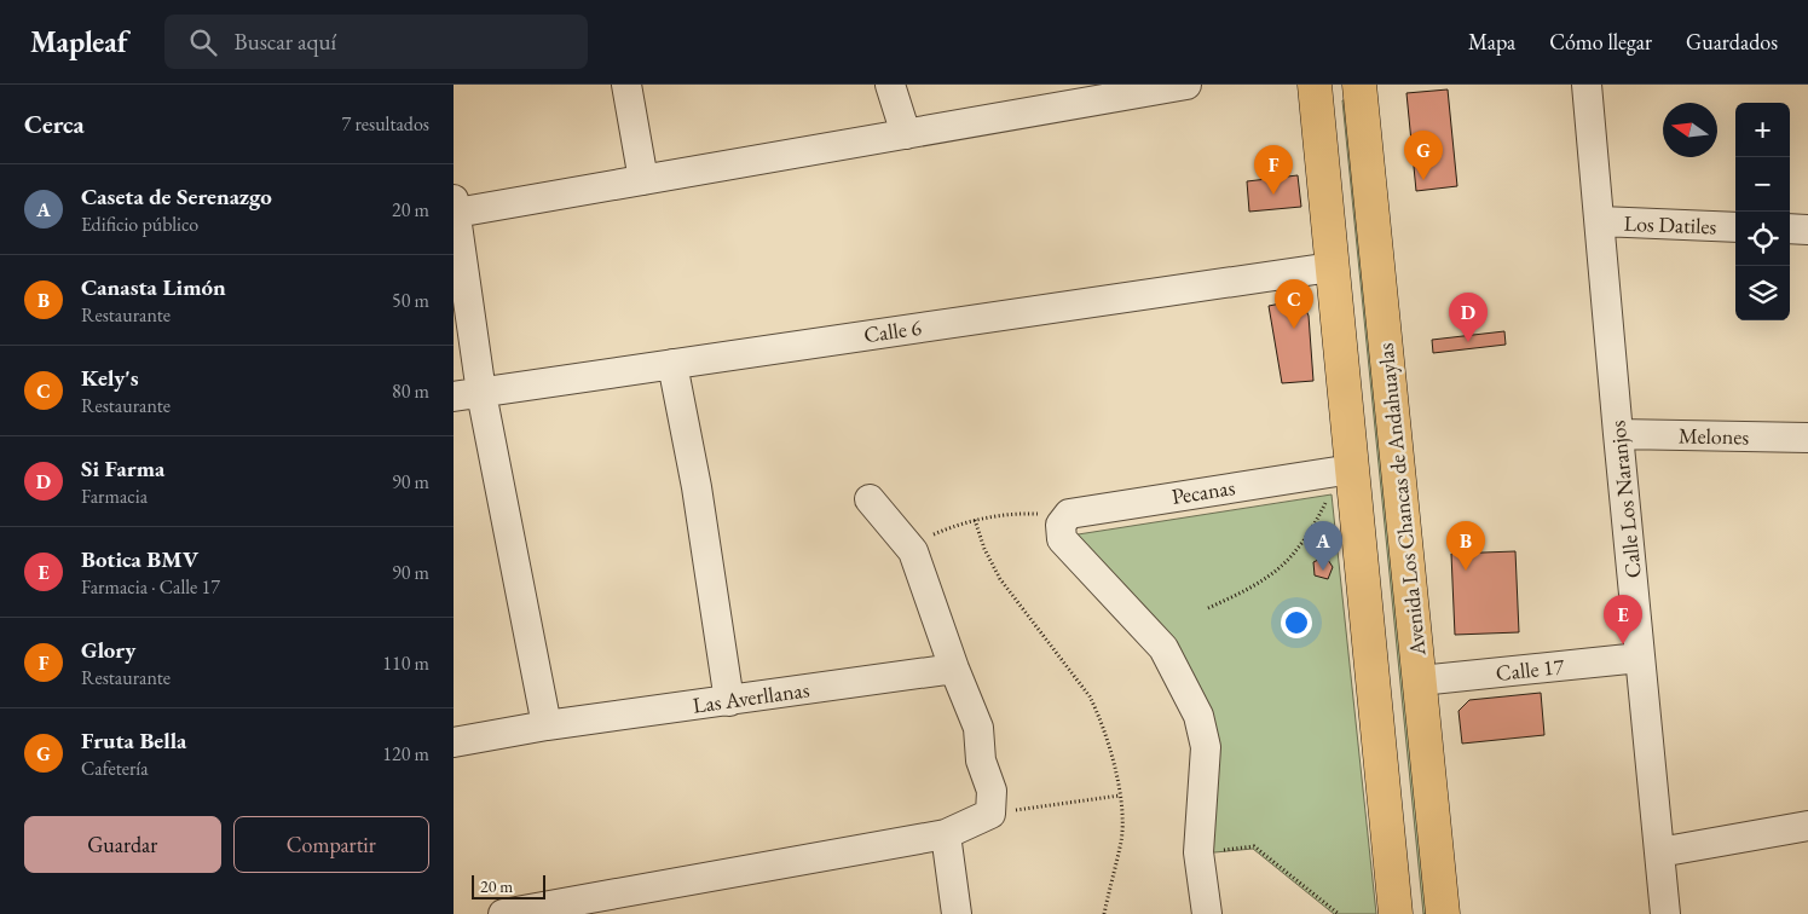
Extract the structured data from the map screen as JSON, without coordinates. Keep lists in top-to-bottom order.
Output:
{
  "streets": {
    "main road": ["Avenida Los Chancas de Andahuaylas"],
    "street": [
      "Los Datiles",
      "Calle 6",
      "Melones",
      "Pecanas",
      "Calle Los Naranjos",
      "Calle 17",
      "Las Averllanas"
    ]
  },
  "crossings": [
    ["Los Datiles", "Calle Los Naranjos"],
    ["Melones", "Calle Los Naranjos"],
    ["Avenida Los Chancas de Andahuaylas", "Calle 17"],
    ["Calle Los Naranjos", "Calle 17"]
  ],
  "scale_bar": "20 m",
  "north": "left",
  "page": {
    "header": "Mapleaf",
    "search": "Buscar aquí",
    "nav": ["Mapa", "Cómo llegar", "Guardados"],
    "heading": ["Cerca", "7 resultados"],
    "map_buttons": ["+", "−"],
    "pins": [
      "G",
      "F",
      "C",
      "D",
      "A",
      "B",
      "E"
    ],
    "list": [
      {
        "mark": "A",
        "name": "Caseta de Serenazgo",
        "note": "Edificio público",
        "value": "20 m"
      },
      {
        "mark": "B",
        "name": "Canasta Limón",
        "note": "Restaurante",
        "value": "50 m"
      },
      {
        "mark": "C",
        "name": "Kely's",
        "note": "Restaurante",
        "value": "80 m"
      },
      {
        "mark": "D",
        "name": "Si Farma",
        "note": "Farmacia",
        "value": "90 m"
      },
      {
        "mark": "E",
        "name": "Botica BMV",
        "note": "Farmacia · Calle 17",
        "value": "90 m"
      },
      {
        "mark": "F",
        "name": "Glory",
        "note": "Restaurante",
        "value": "110 m"
      },
      {
        "mark": "G",
        "name": "Fruta Bella",
        "note": "Cafetería",
        "value": "120 m"
      }
    ],
    "buttons": ["Guardar", "Compartir"],
    "scale": "20 m"
  }
}
